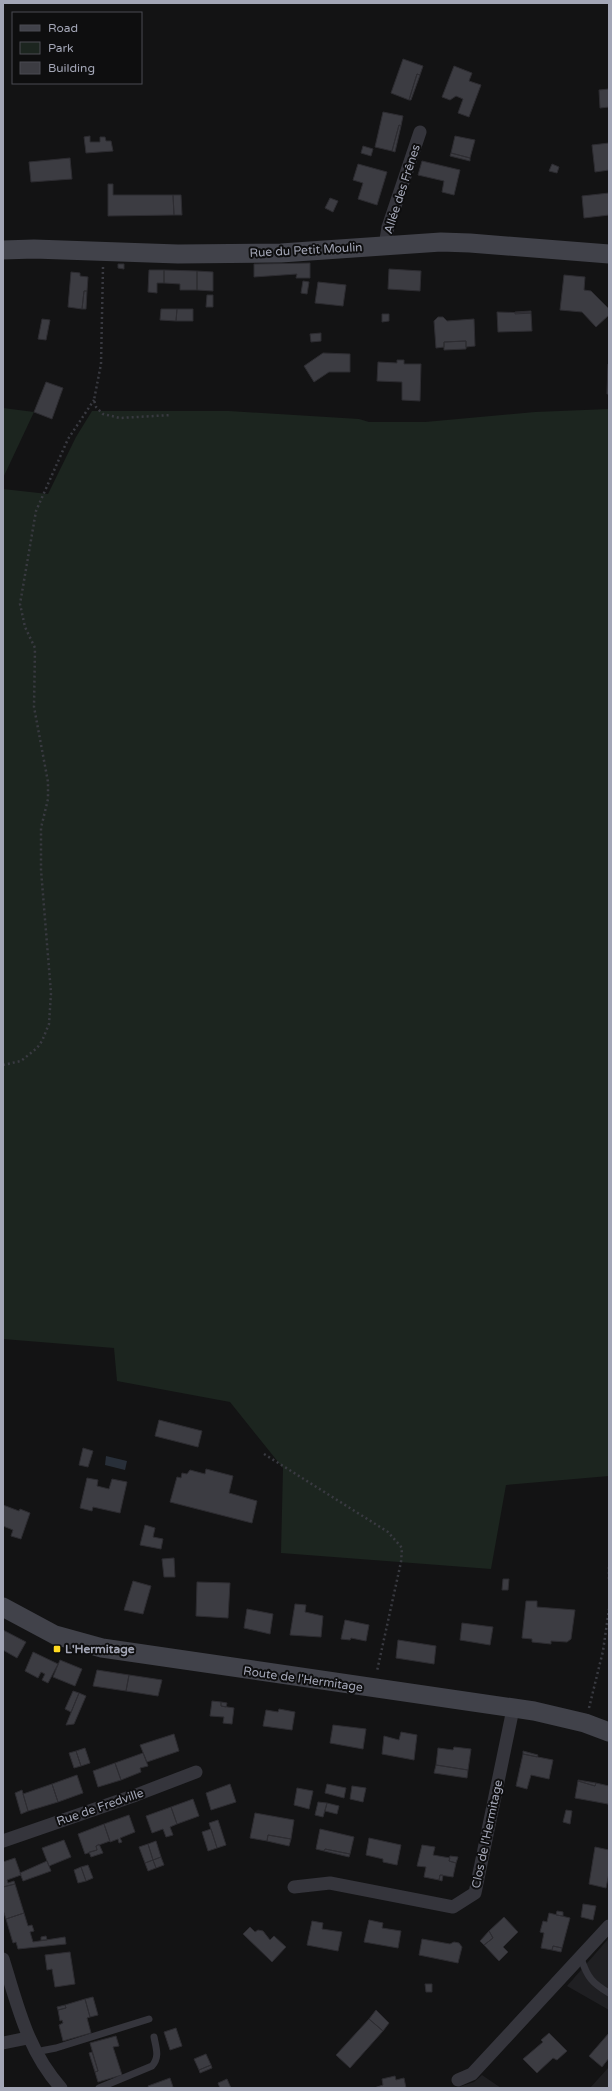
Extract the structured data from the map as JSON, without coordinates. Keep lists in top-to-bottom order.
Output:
{
  "streets": {
    "street": [
      "Allée des Frênes",
      "Rue du Petit Moulin",
      "Route de l'Hermitage",
      "Rue de Fredville",
      "Clos de l'Hermitage"
    ]
  },
  "crossings": [
    ["Allée des Frênes", "Rue du Petit Moulin"],
    ["Route de l'Hermitage", "Clos de l'Hermitage"]
  ],
  "places": {
    "transit": ["L'Hermitage"]
  },
  "legend": ["Road", "Park", "Building"]
}
